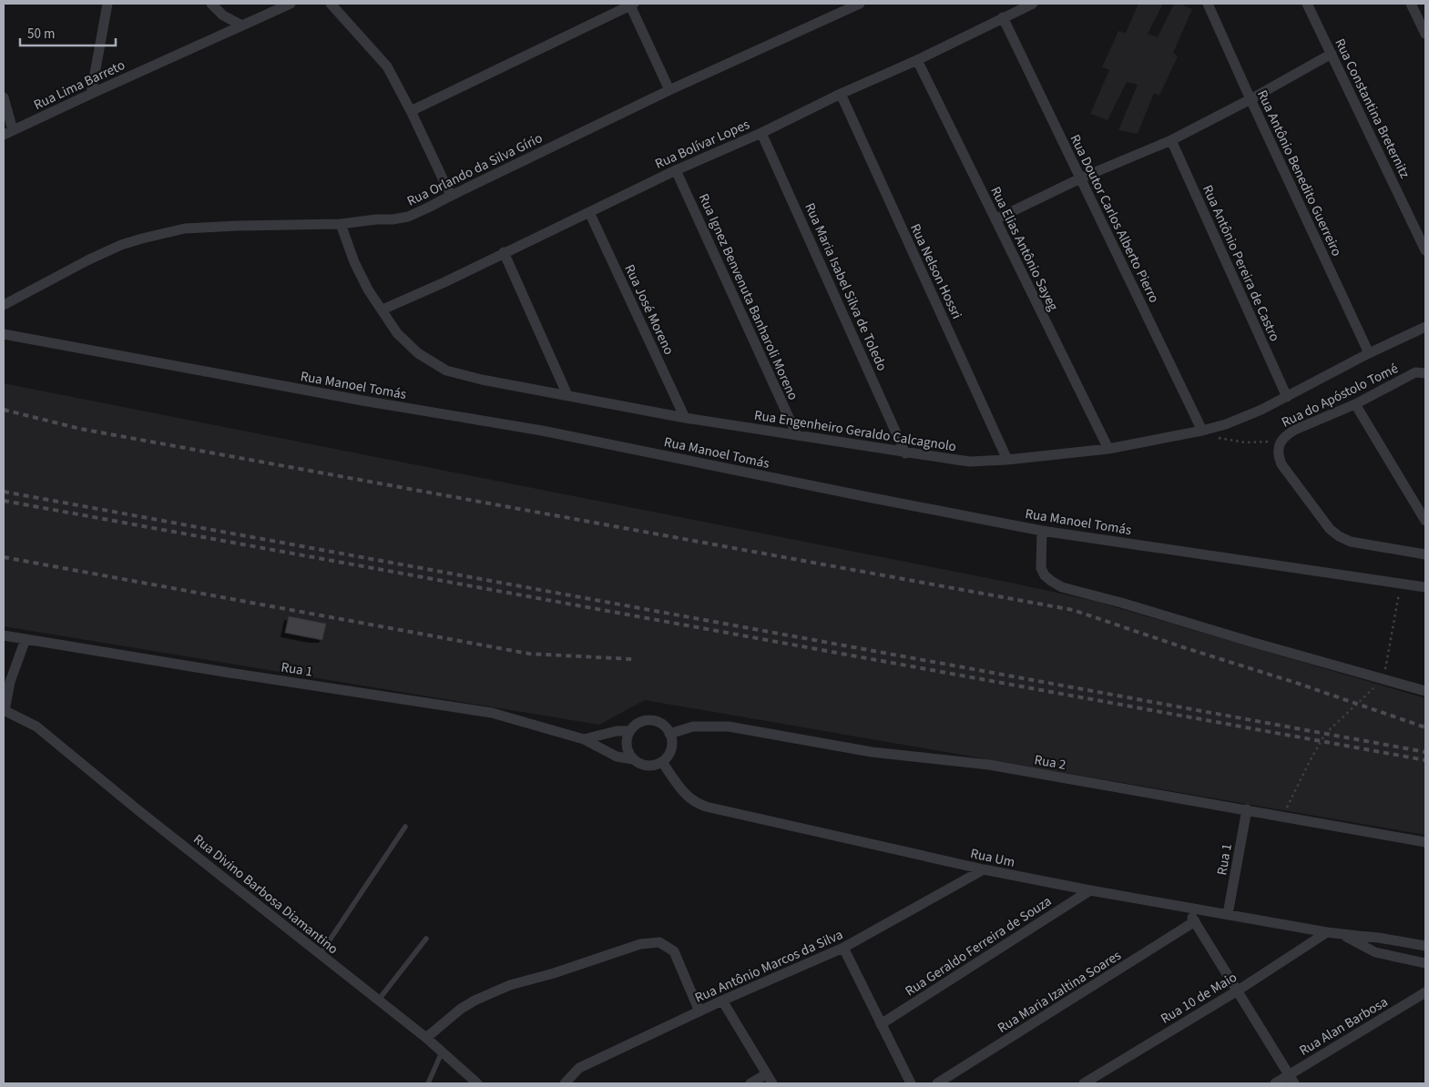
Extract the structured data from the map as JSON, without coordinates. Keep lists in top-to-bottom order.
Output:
{
  "streets": {
    "street": [
      "Rua Lima Barreto",
      "Rua Constantina Breternitz",
      "Rua Bolívar Lopes",
      "Rua Orlando da Silva Gírio",
      "Rua Antônio Benedito Guerreiro",
      "Rua Doutor Carlos Alberto Pierro",
      "Rua Elias Antônio Sayeg",
      "Rua Antônio Pereira de Castro",
      "Rua Nelson Hossri",
      "Rua Maria Isabel Silva de Toledo",
      "Rua Ignez Benvenuta Banharoli Moreno",
      "Rua José Moreno",
      "Rua Manoel Tomás",
      "Rua do Apóstolo Tomé",
      "Rua Engenheiro Geraldo Calcagnolo",
      "Rua 1",
      "Rua 2",
      "Rua Um",
      "Rua Divino Barbosa Diamantino",
      "Rua Geraldo Ferreira de Souza",
      "Rua Antônio Marcos da Silva",
      "Rua Maria Izaltina Soares",
      "Rua 10 de Maio",
      "Rua Alan Barbosa"
    ]
  },
  "crossings": [
    ["Rua Bolívar Lopes", "Rua Doutor Carlos Alberto Pierro"],
    ["Rua Bolívar Lopes", "Rua Elias Antônio Sayeg"],
    ["Rua Bolívar Lopes", "Rua Nelson Hossri"],
    ["Rua Bolívar Lopes", "Rua Maria Isabel Silva de Toledo"],
    ["Rua Bolívar Lopes", "Rua Ignez Benvenuta Banharoli Moreno"],
    ["Rua Bolívar Lopes", "Rua José Moreno"],
    ["Rua Bolívar Lopes", "Rua Engenheiro Geraldo Calcagnolo"],
    ["Rua Orlando da Silva Gírio", "Rua Engenheiro Geraldo Calcagnolo"],
    ["Rua Antônio Benedito Guerreiro", "Rua Engenheiro Geraldo Calcagnolo"],
    ["Rua Doutor Carlos Alberto Pierro", "Rua Engenheiro Geraldo Calcagnolo"],
    ["Rua Elias Antônio Sayeg", "Rua Engenheiro Geraldo Calcagnolo"],
    ["Rua Antônio Pereira de Castro", "Rua Engenheiro Geraldo Calcagnolo"],
    ["Rua Nelson Hossri", "Rua Engenheiro Geraldo Calcagnolo"],
    ["Rua Maria Isabel Silva de Toledo", "Rua Engenheiro Geraldo Calcagnolo"],
    ["Rua Ignez Benvenuta Banharoli Moreno", "Rua Engenheiro Geraldo Calcagnolo"],
    ["Rua José Moreno", "Rua Engenheiro Geraldo Calcagnolo"],
    ["Rua 1", "Rua 2"],
    ["Rua 1", "Rua Um"],
    ["Rua 2", "Rua Um"],
    ["Rua Um", "Rua Geraldo Ferreira de Souza"],
    ["Rua Um", "Rua Antônio Marcos da Silva"],
    ["Rua Um", "Rua 10 de Maio"]
  ],
  "scale_bar": "50 m"
}
